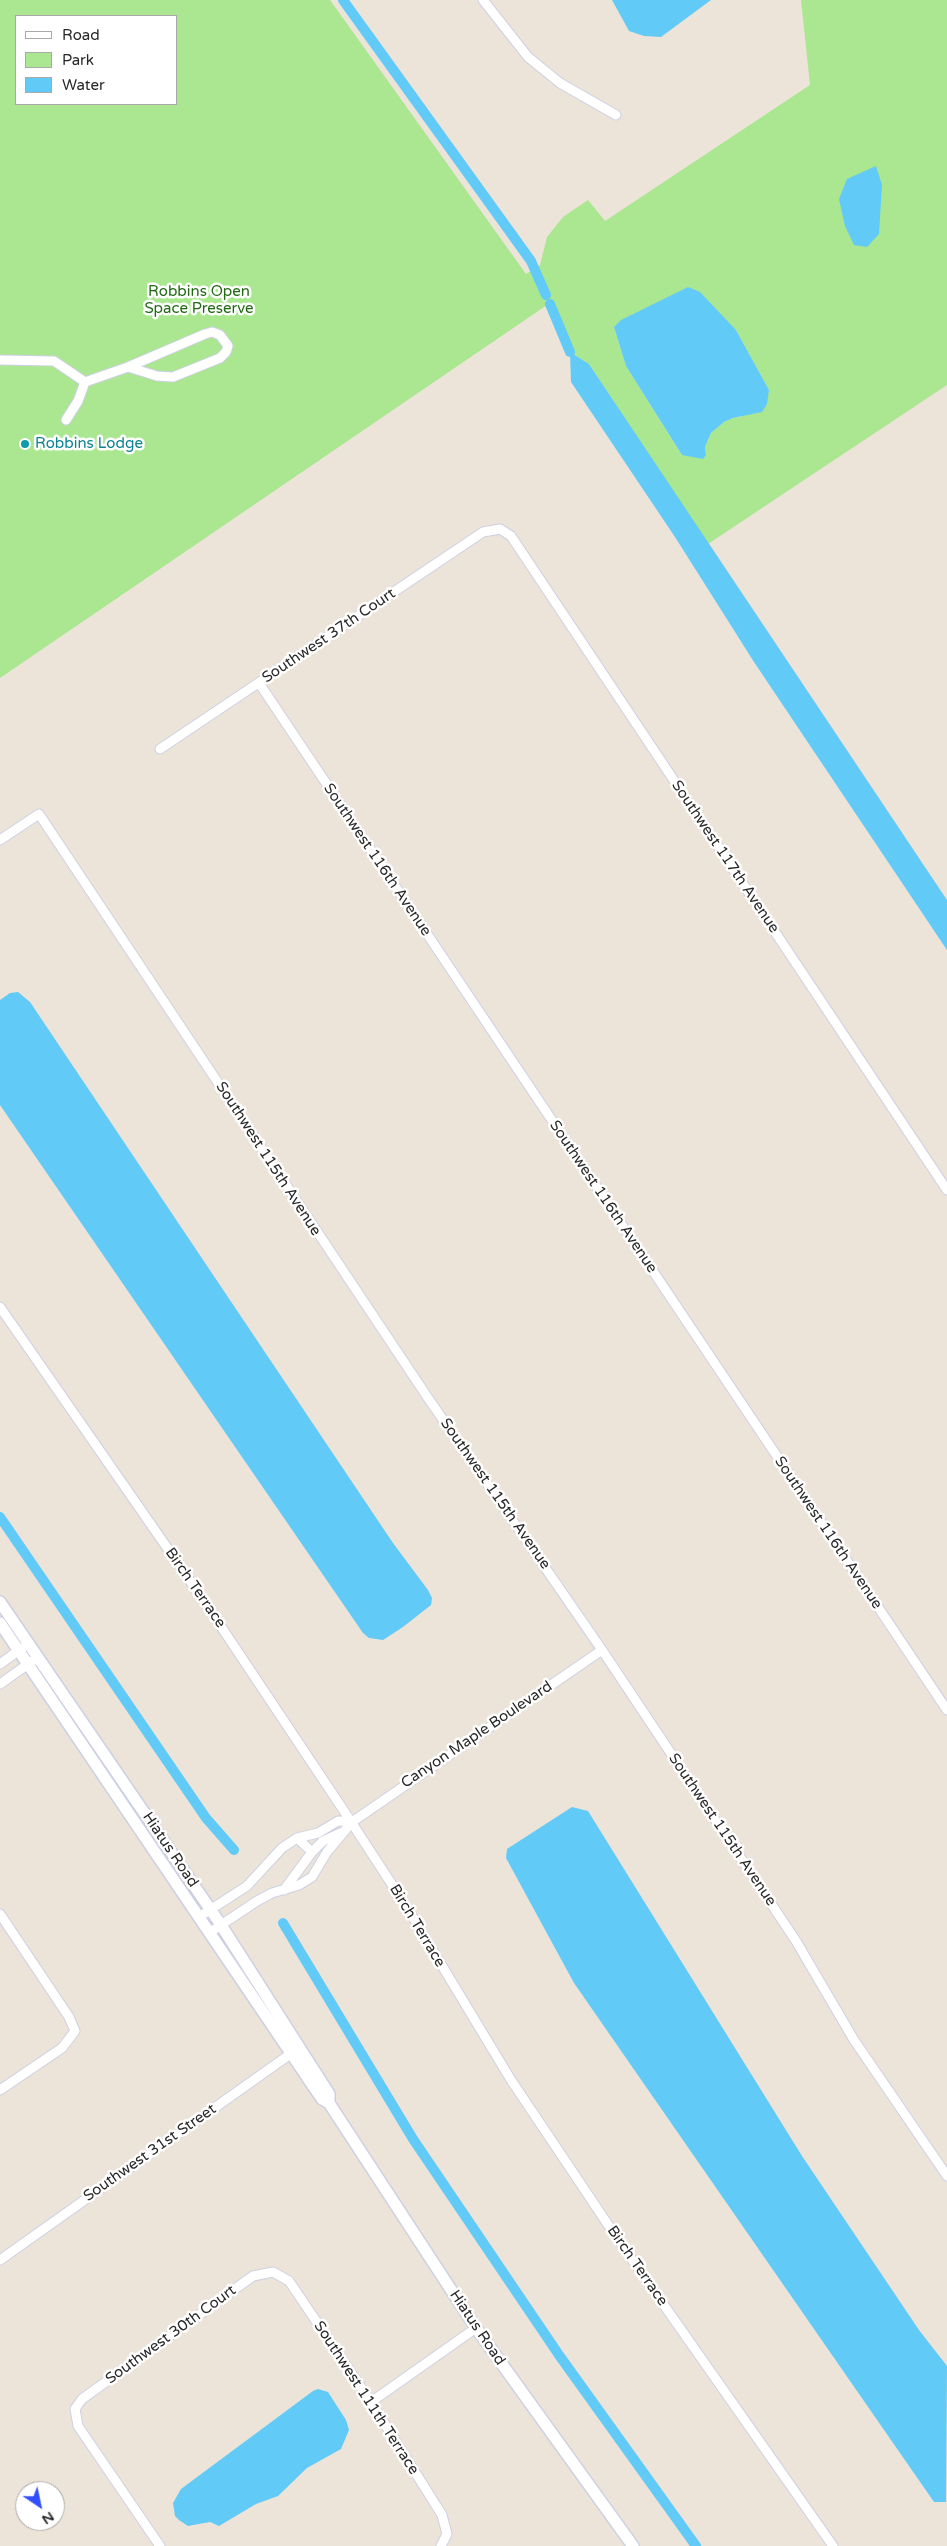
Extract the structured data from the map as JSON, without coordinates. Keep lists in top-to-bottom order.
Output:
{
  "streets": {
    "street": [
      "Southwest 37th Court",
      "Southwest 117th Avenue",
      "Southwest 116th Avenue",
      "Southwest 115th Avenue",
      "Birch Terrace",
      "Canyon Maple Boulevard",
      "Hiatus Road",
      "Southwest 31st Street",
      "Southwest 30th Court",
      "Southwest 111th Terrace"
    ]
  },
  "crossings": [
    ["Southwest 37th Court", "Southwest 117th Avenue"],
    ["Southwest 37th Court", "Southwest 116th Avenue"],
    ["Southwest 115th Avenue", "Canyon Maple Boulevard"],
    ["Birch Terrace", "Canyon Maple Boulevard"],
    ["Canyon Maple Boulevard", "Hiatus Road"],
    ["Hiatus Road", "Southwest 31st Street"],
    ["Southwest 30th Court", "Southwest 111th Terrace"]
  ],
  "parks": ["Robbins Open Space Preserve"],
  "places": ["Robbins Lodge"],
  "legend": ["Road", "Park", "Water"],
  "north": "bottom right"
}
